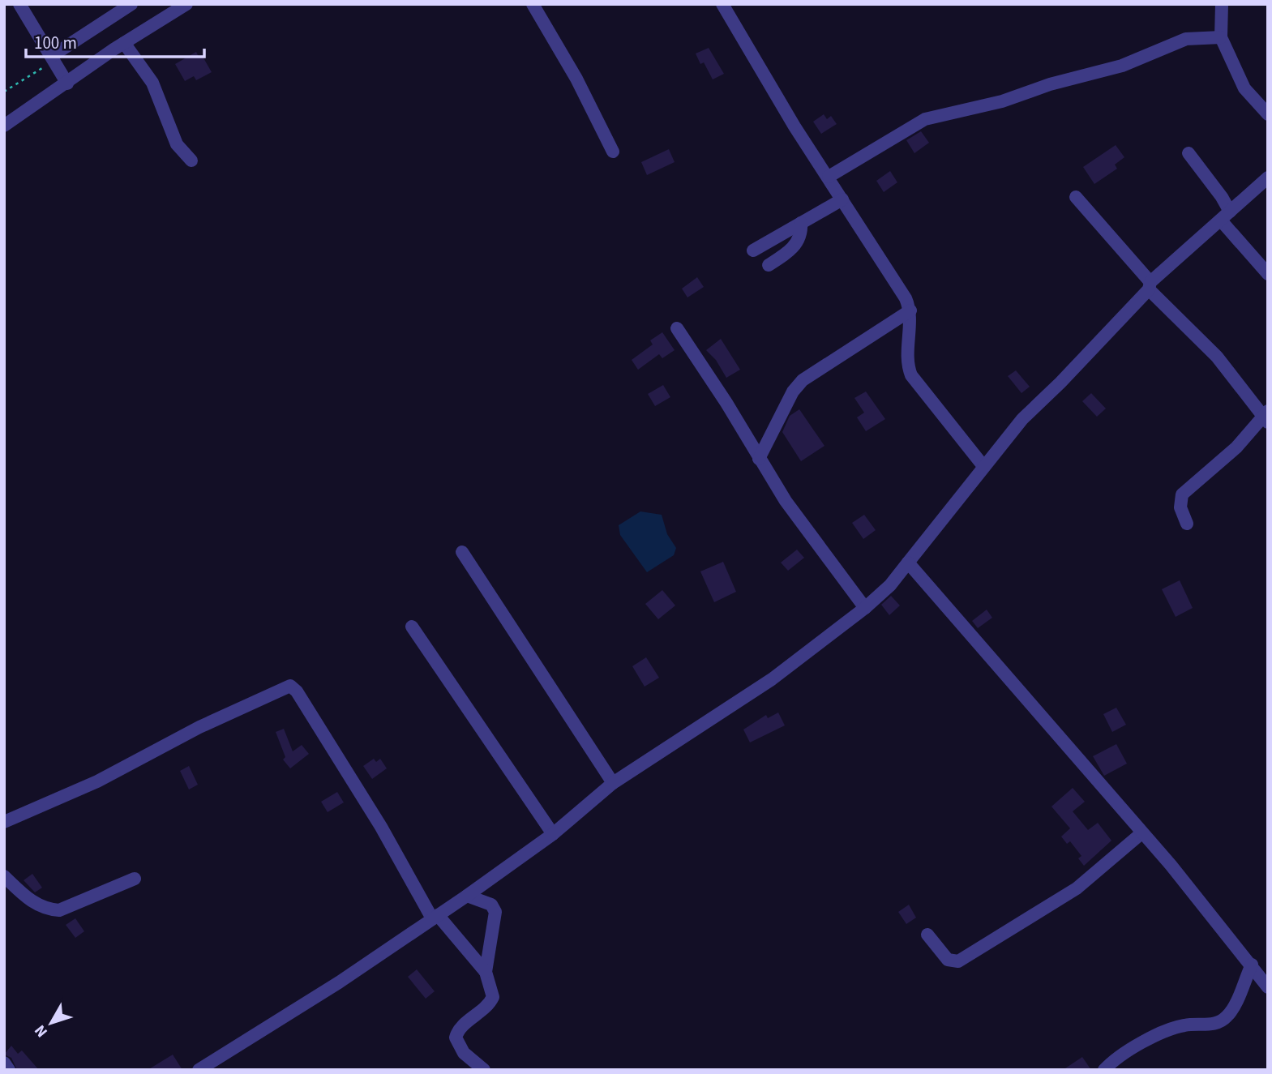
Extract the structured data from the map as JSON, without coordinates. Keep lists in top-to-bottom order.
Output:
{
  "scale_bar": "100 m",
  "north": "bottom left"
}
